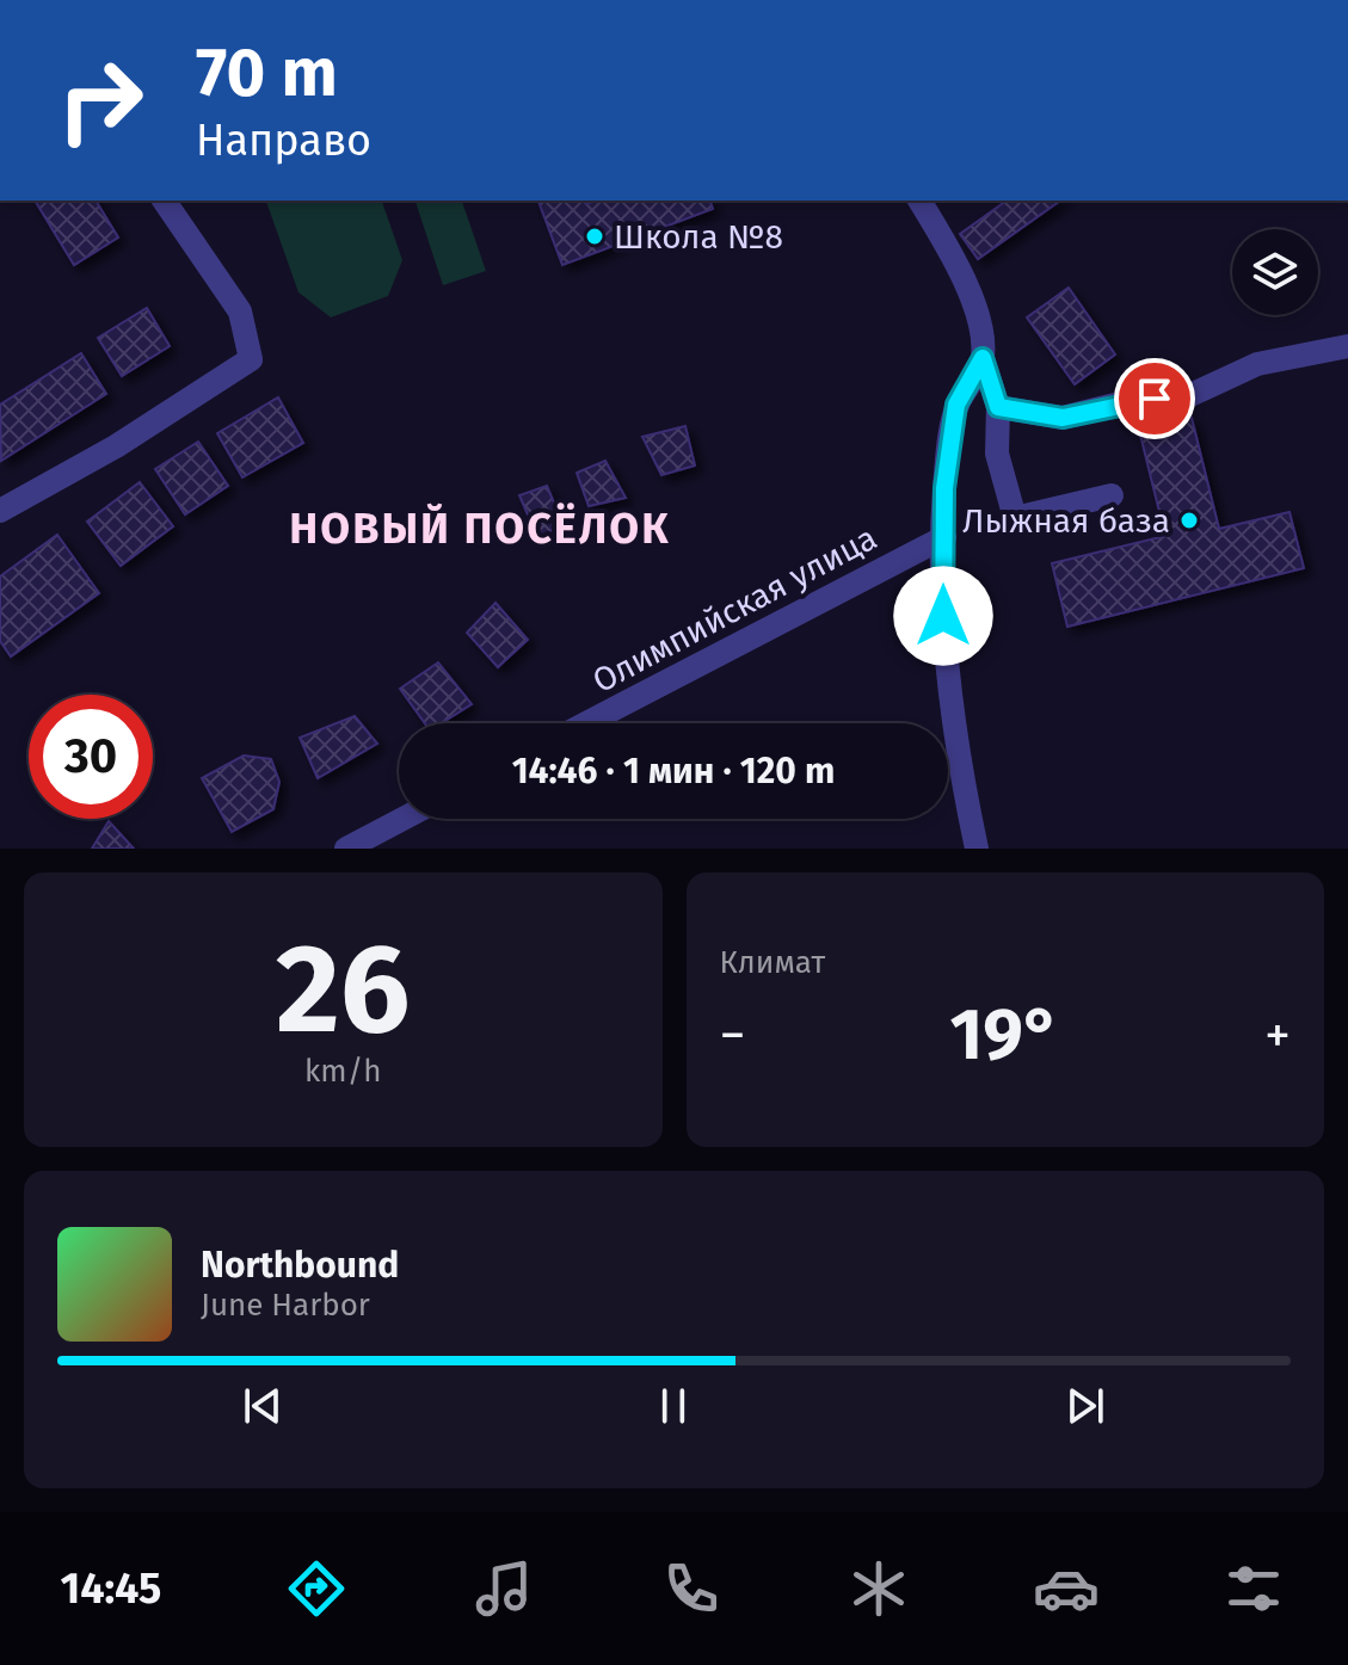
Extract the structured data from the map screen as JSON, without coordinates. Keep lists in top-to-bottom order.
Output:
{
  "streets": {
    "street": ["Олимпийская улица"]
  },
  "districts": ["НОВЫЙ ПОСЁЛОК"],
  "places": ["Школа №8", "Лыжная база"],
  "page": {
    "turn": ["70 m", "Направо"],
    "limit": "30",
    "trip": "14:46 · 1 мин · 120 m",
    "tile": [
      ["26", "km/h"],
      "Климат"
    ],
    "heat": ["−", "19°", "+"],
    "song": ["Northbound", "June Harbor"],
    "tabs": "14:45"
  }
}
